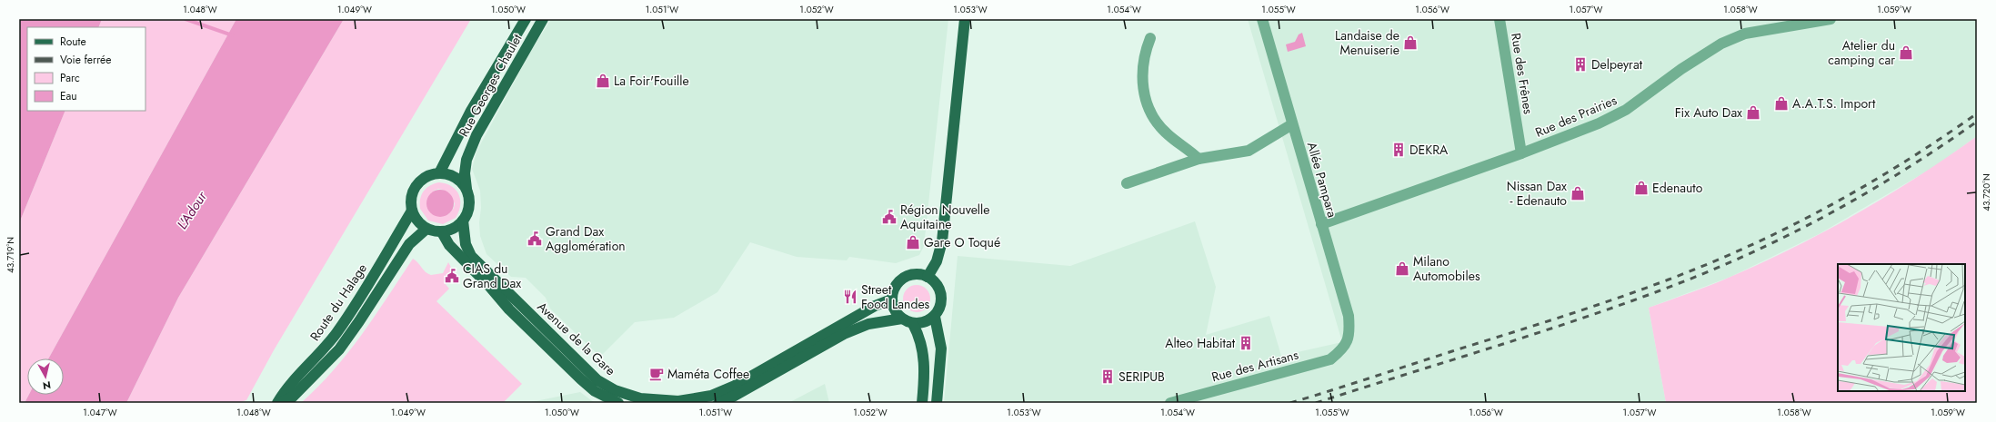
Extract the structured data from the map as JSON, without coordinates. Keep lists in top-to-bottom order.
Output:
{
  "streets": {
    "main road": ["Rue Georges Chaulet", "Route du Halage", "Avenue de la Gare"],
    "street": [
      "Rue des Frênes",
      "Rue des Prairies",
      "Allée Pampara",
      "Rue des Artisans"
    ]
  },
  "crossings": [
    ["Rue des Frênes", "Rue des Prairies"],
    ["Rue Georges Chaulet", "Route du Halage"],
    ["Rue Georges Chaulet", "Avenue de la Gare"],
    ["Rue des Prairies", "Allée Pampara"],
    ["Allée Pampara", "Rue des Artisans"],
    ["Route du Halage", "Avenue de la Gare"]
  ],
  "water": ["L'Adour"],
  "places": {
    "shop": [
      "Landaise de Menuiserie",
      "Atelier du camping car",
      "La Foir'Fouille",
      "A.A.T.S. Import",
      "Fix Auto Dax",
      "Edenauto",
      "Nissan Dax - Edenauto",
      "Gare O Toqué",
      "Milano Automobiles"
    ],
    "building": [
      "Delpeyrat",
      "DEKRA",
      "Alteo Habitat",
      "SERIPUB"
    ],
    "public building": ["Région Nouvelle Aquitaine", "Grand Dax Agglomération", "CIAS du Grand Dax"],
    "restaurant": ["Street Food Landes"],
    "cafe": ["Maméta Coffee"]
  },
  "legend": [
    "Route",
    "Voie ferrée",
    "Parc",
    "Eau"
  ],
  "north": "bottom",
  "coordinates": [
    "1.048°W",
    "1.049°W",
    "1.050°W",
    "1.051°W",
    "1.052°W",
    "1.053°W",
    "1.054°W",
    "1.055°W",
    "1.056°W",
    "1.057°W",
    "1.058°W",
    "1.059°W",
    "43.720°N",
    "43.719°N",
    "1.047°W"
  ]
}
